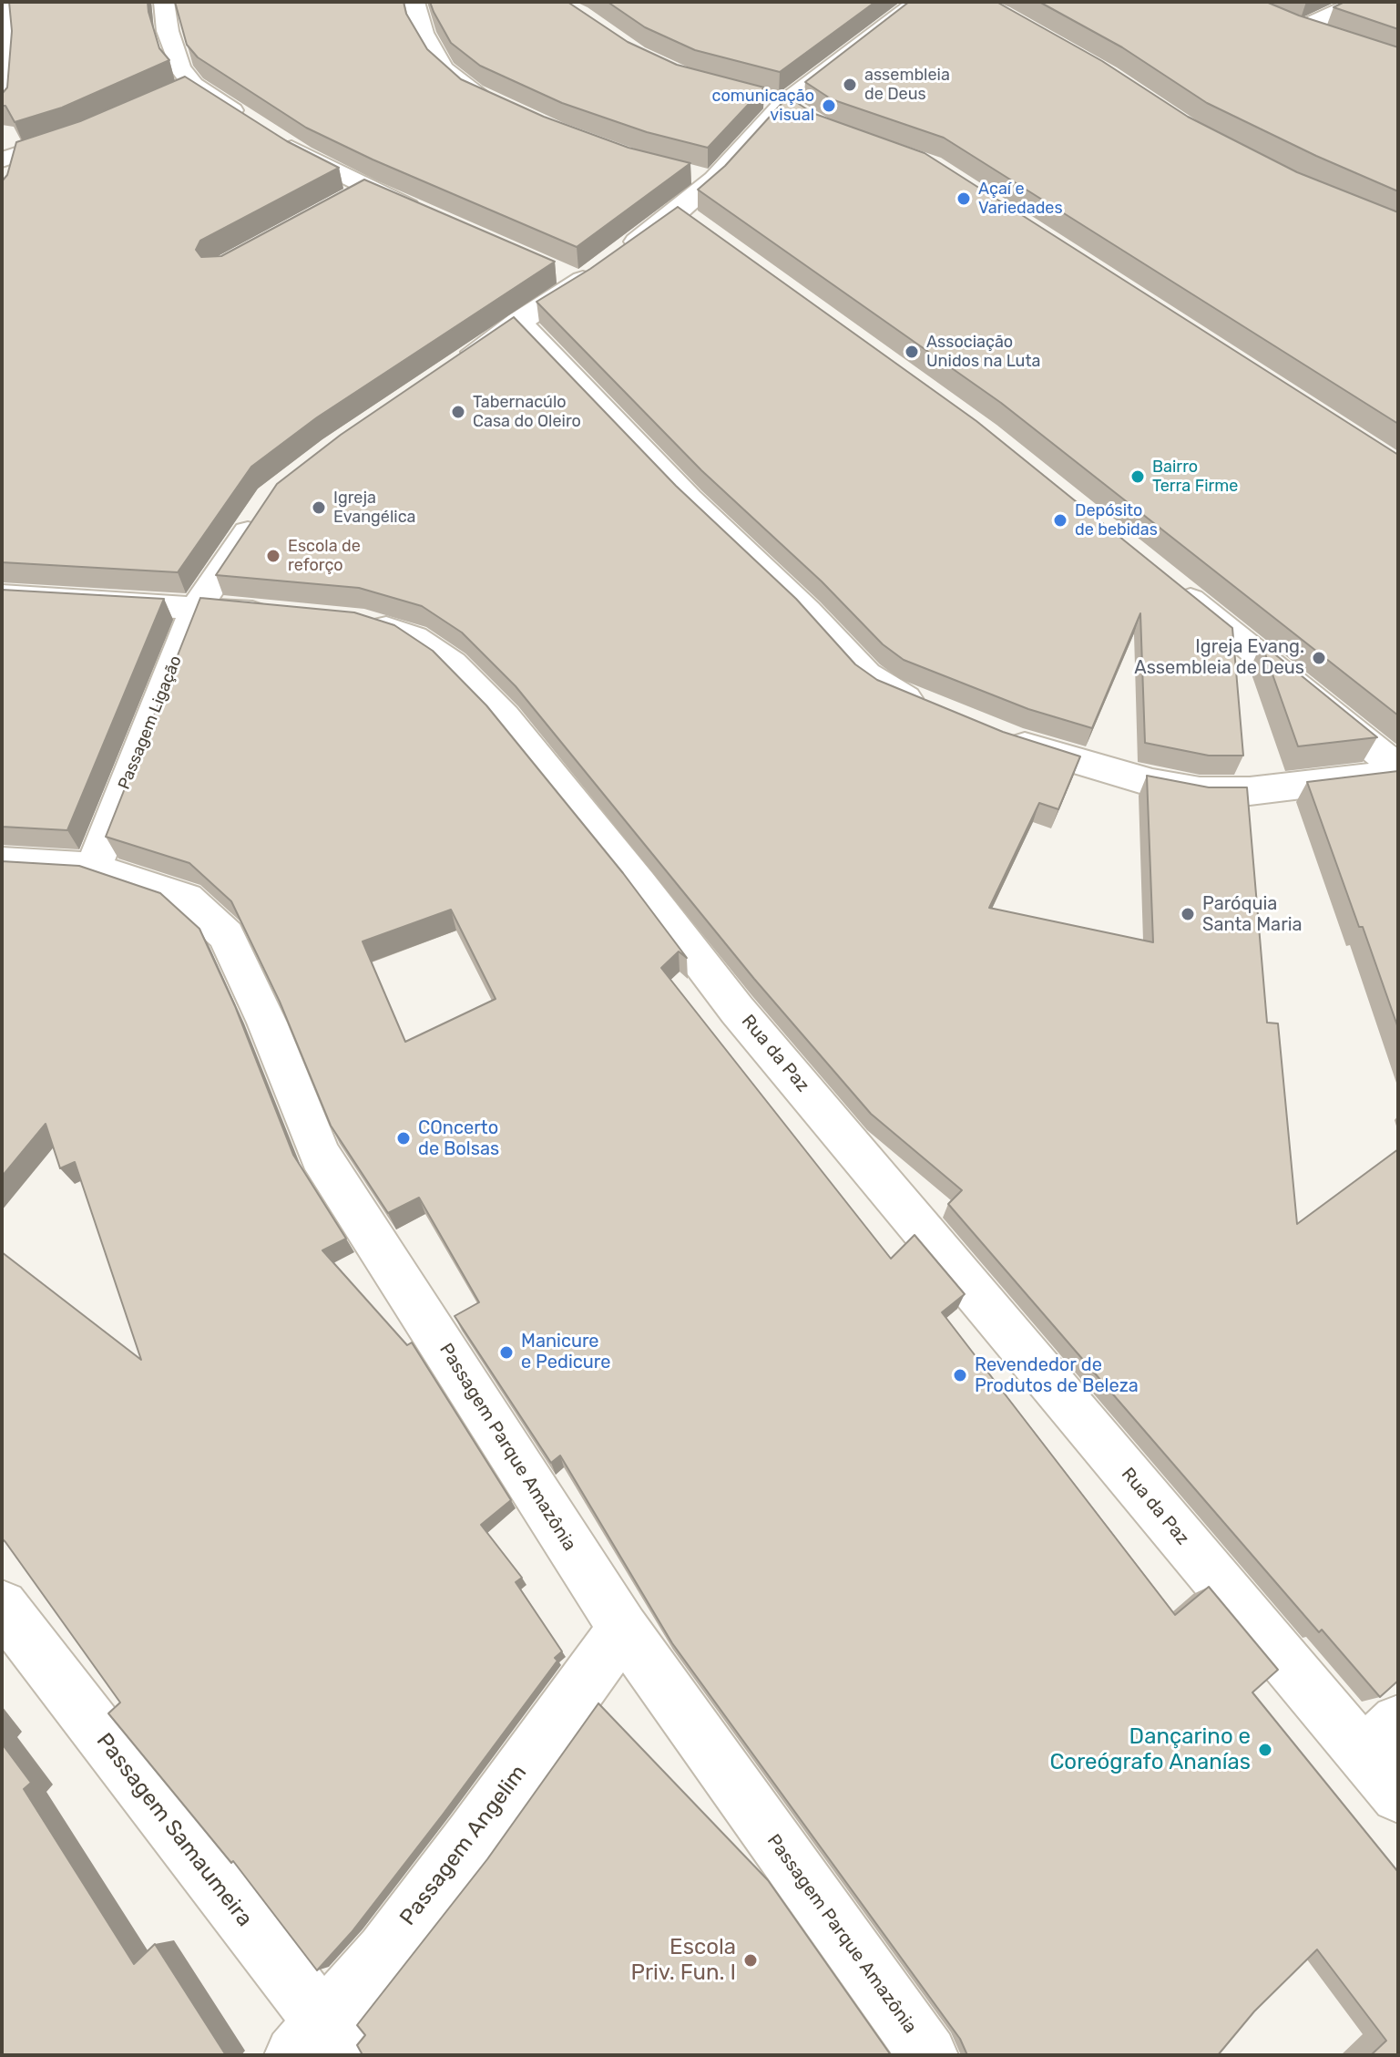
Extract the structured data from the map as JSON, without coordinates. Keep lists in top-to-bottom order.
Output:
{
  "streets": {
    "street": [
      "Passagem Ligação",
      "Rua da Paz",
      "Passagem Parque Amazônia",
      "Passagem Samaumeira",
      "Passagem Angelim"
    ]
  },
  "crossings": [
    ["Passagem Ligação", "Passagem Parque Amazônia"],
    ["Passagem Parque Amazônia", "Passagem Angelim"],
    ["Passagem Samaumeira", "Passagem Angelim"]
  ],
  "places": [
    "assembleia de Deus",
    "comunicação visual",
    "Açaí e Variedades",
    "Associação Unidos na Luta",
    "Tabernacúlo Casa do Oleiro",
    "Bairro Terra Firme",
    "Igreja Evangélica",
    "Depósito de bebidas",
    "Escola de reforço",
    "Igreja Evang. Assembleia de Deus",
    "Paróquia Santa Maria",
    "COncerto de Bolsas",
    "Manicure e Pedicure",
    "Revendedor de Produtos de Beleza",
    "Dançarino e Coreógrafo Ananías",
    "Escola Priv. Fun. I"
  ]
}
